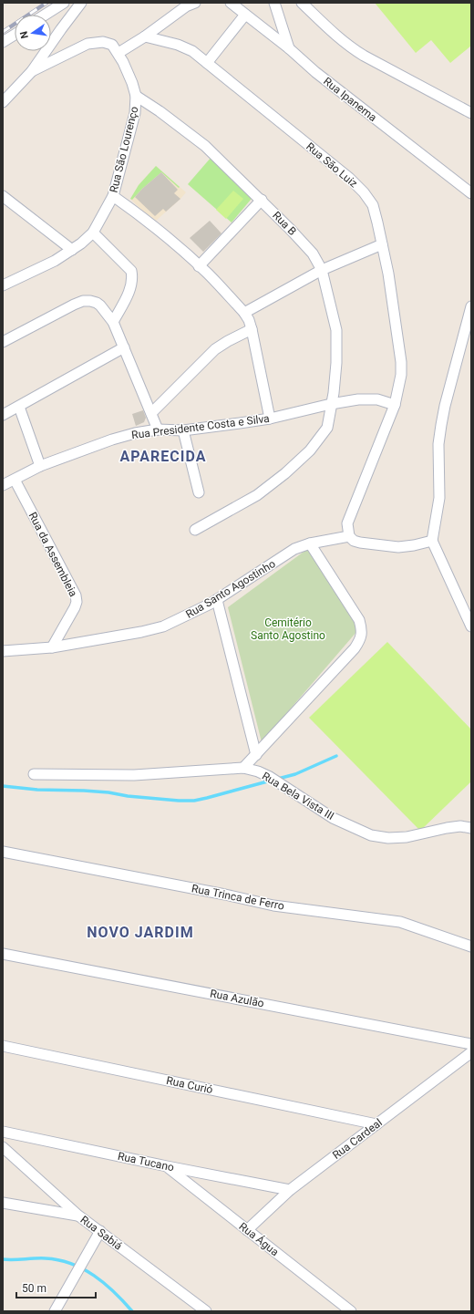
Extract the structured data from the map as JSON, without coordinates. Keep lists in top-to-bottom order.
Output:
{
  "streets": {
    "street": [
      "Rua Ipanema",
      "Rua São Lourenço",
      "Rua São Luiz",
      "Rua B",
      "Rua Presidente Costa e Silva",
      "Rua da Assembleia",
      "Rua Santo Agostinho",
      "Rua Bela Vista III",
      "Rua Trinca de Ferro",
      "Rua Azulão",
      "Rua Curió",
      "Rua Cardeal",
      "Rua Tucano",
      "Rua Sabiá",
      "Rua Água"
    ]
  },
  "crossings": [
    ["Rua São Lourenço", "Rua B"],
    ["Rua São Luiz", "Rua Presidente Costa e Silva"],
    ["Rua B", "Rua Presidente Costa e Silva"],
    ["Rua Presidente Costa e Silva", "Rua da Assembleia"],
    ["Rua da Assembleia", "Rua Santo Agostinho"],
    ["Rua Curió", "Rua Cardeal"],
    ["Rua Cardeal", "Rua Tucano"],
    ["Rua Cardeal", "Rua Água"],
    ["Rua Tucano", "Rua Água"]
  ],
  "districts": ["APARECIDA", "NOVO JARDIM"],
  "parks": ["Cemitério Santo Agostino"],
  "scale_bar": "50 m",
  "north": "left"
}
